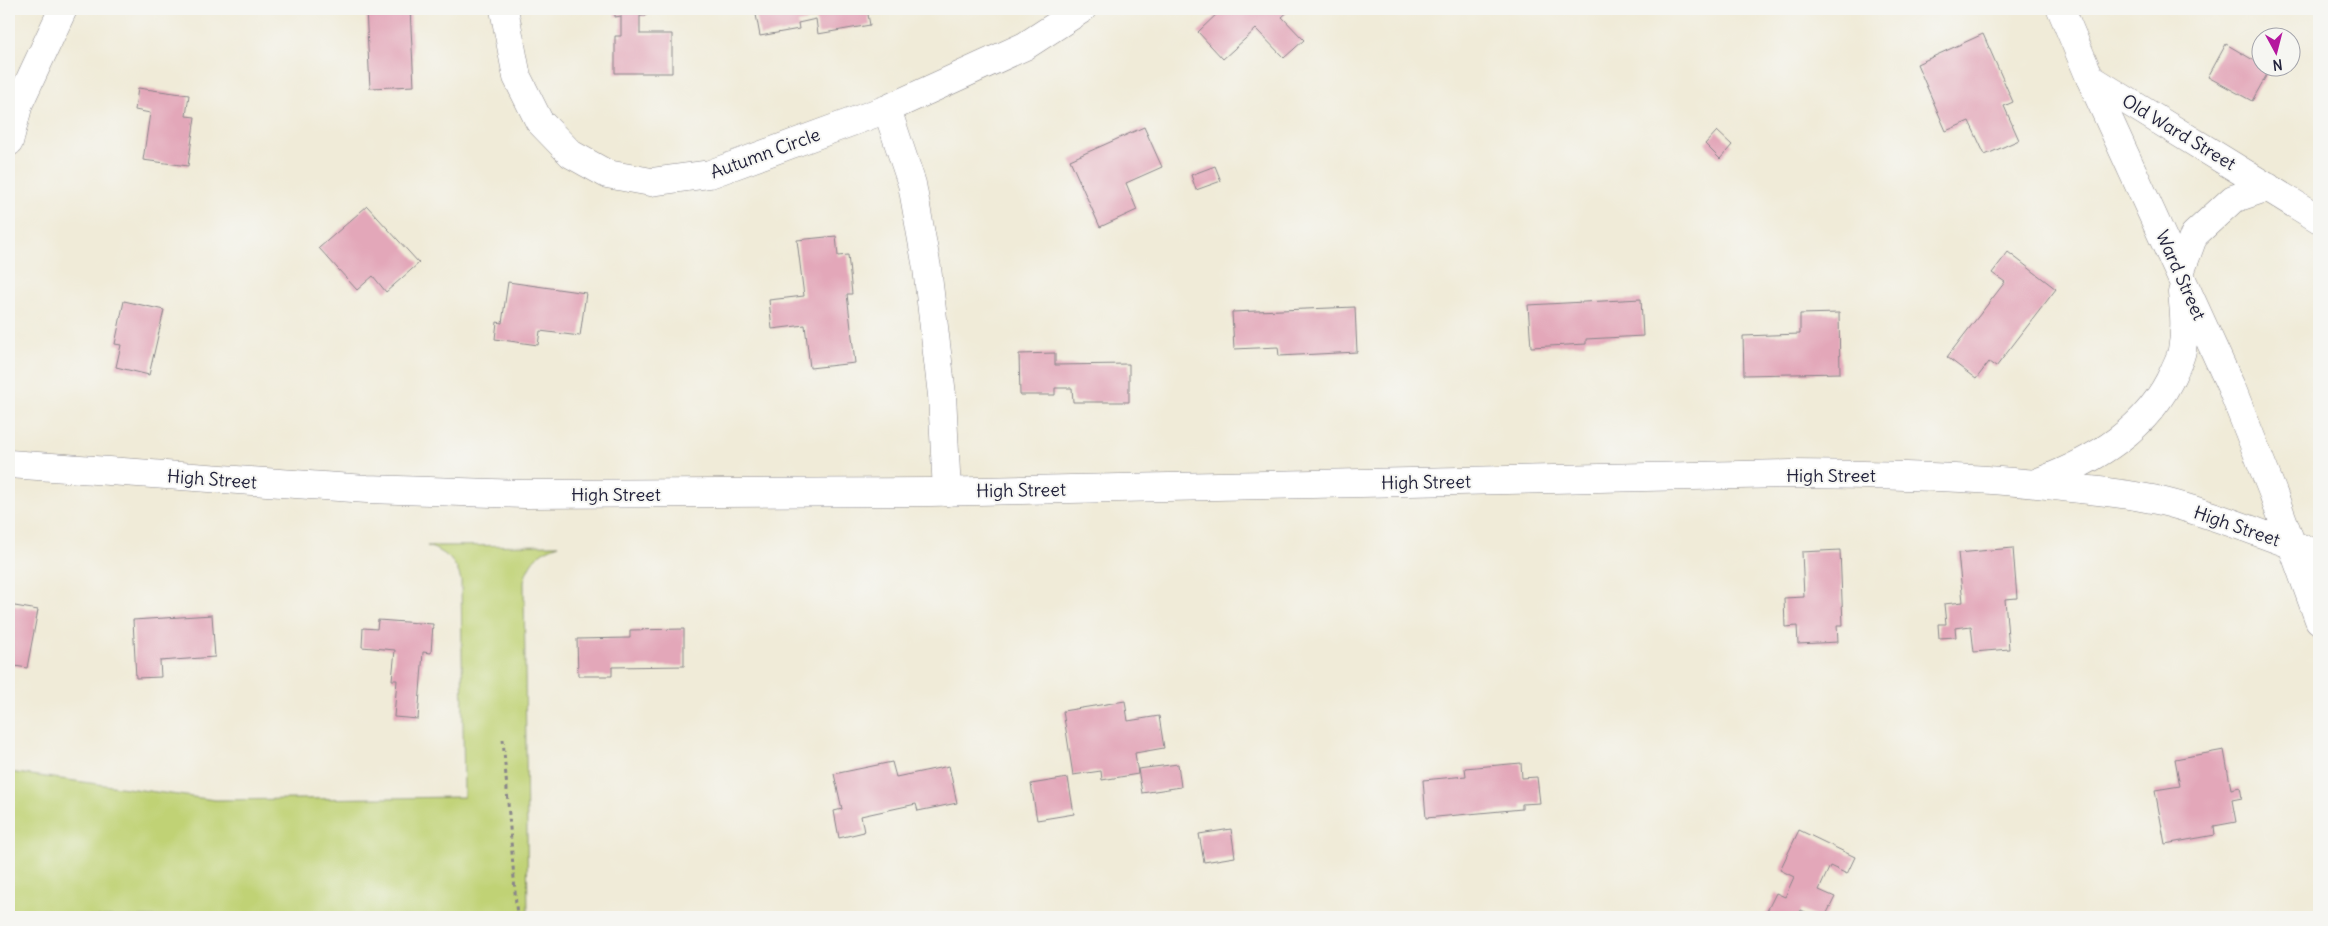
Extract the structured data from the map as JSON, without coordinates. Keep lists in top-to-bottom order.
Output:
{
  "streets": {
    "main road": [
      "Old Ward Street",
      "Autumn Circle",
      "Ward Street",
      "High Street"
    ]
  },
  "crossings": [
    ["Old Ward Street", "Ward Street"],
    ["Old Ward Street", "High Street"],
    ["Ward Street", "High Street"]
  ],
  "north": "bottom"
}
